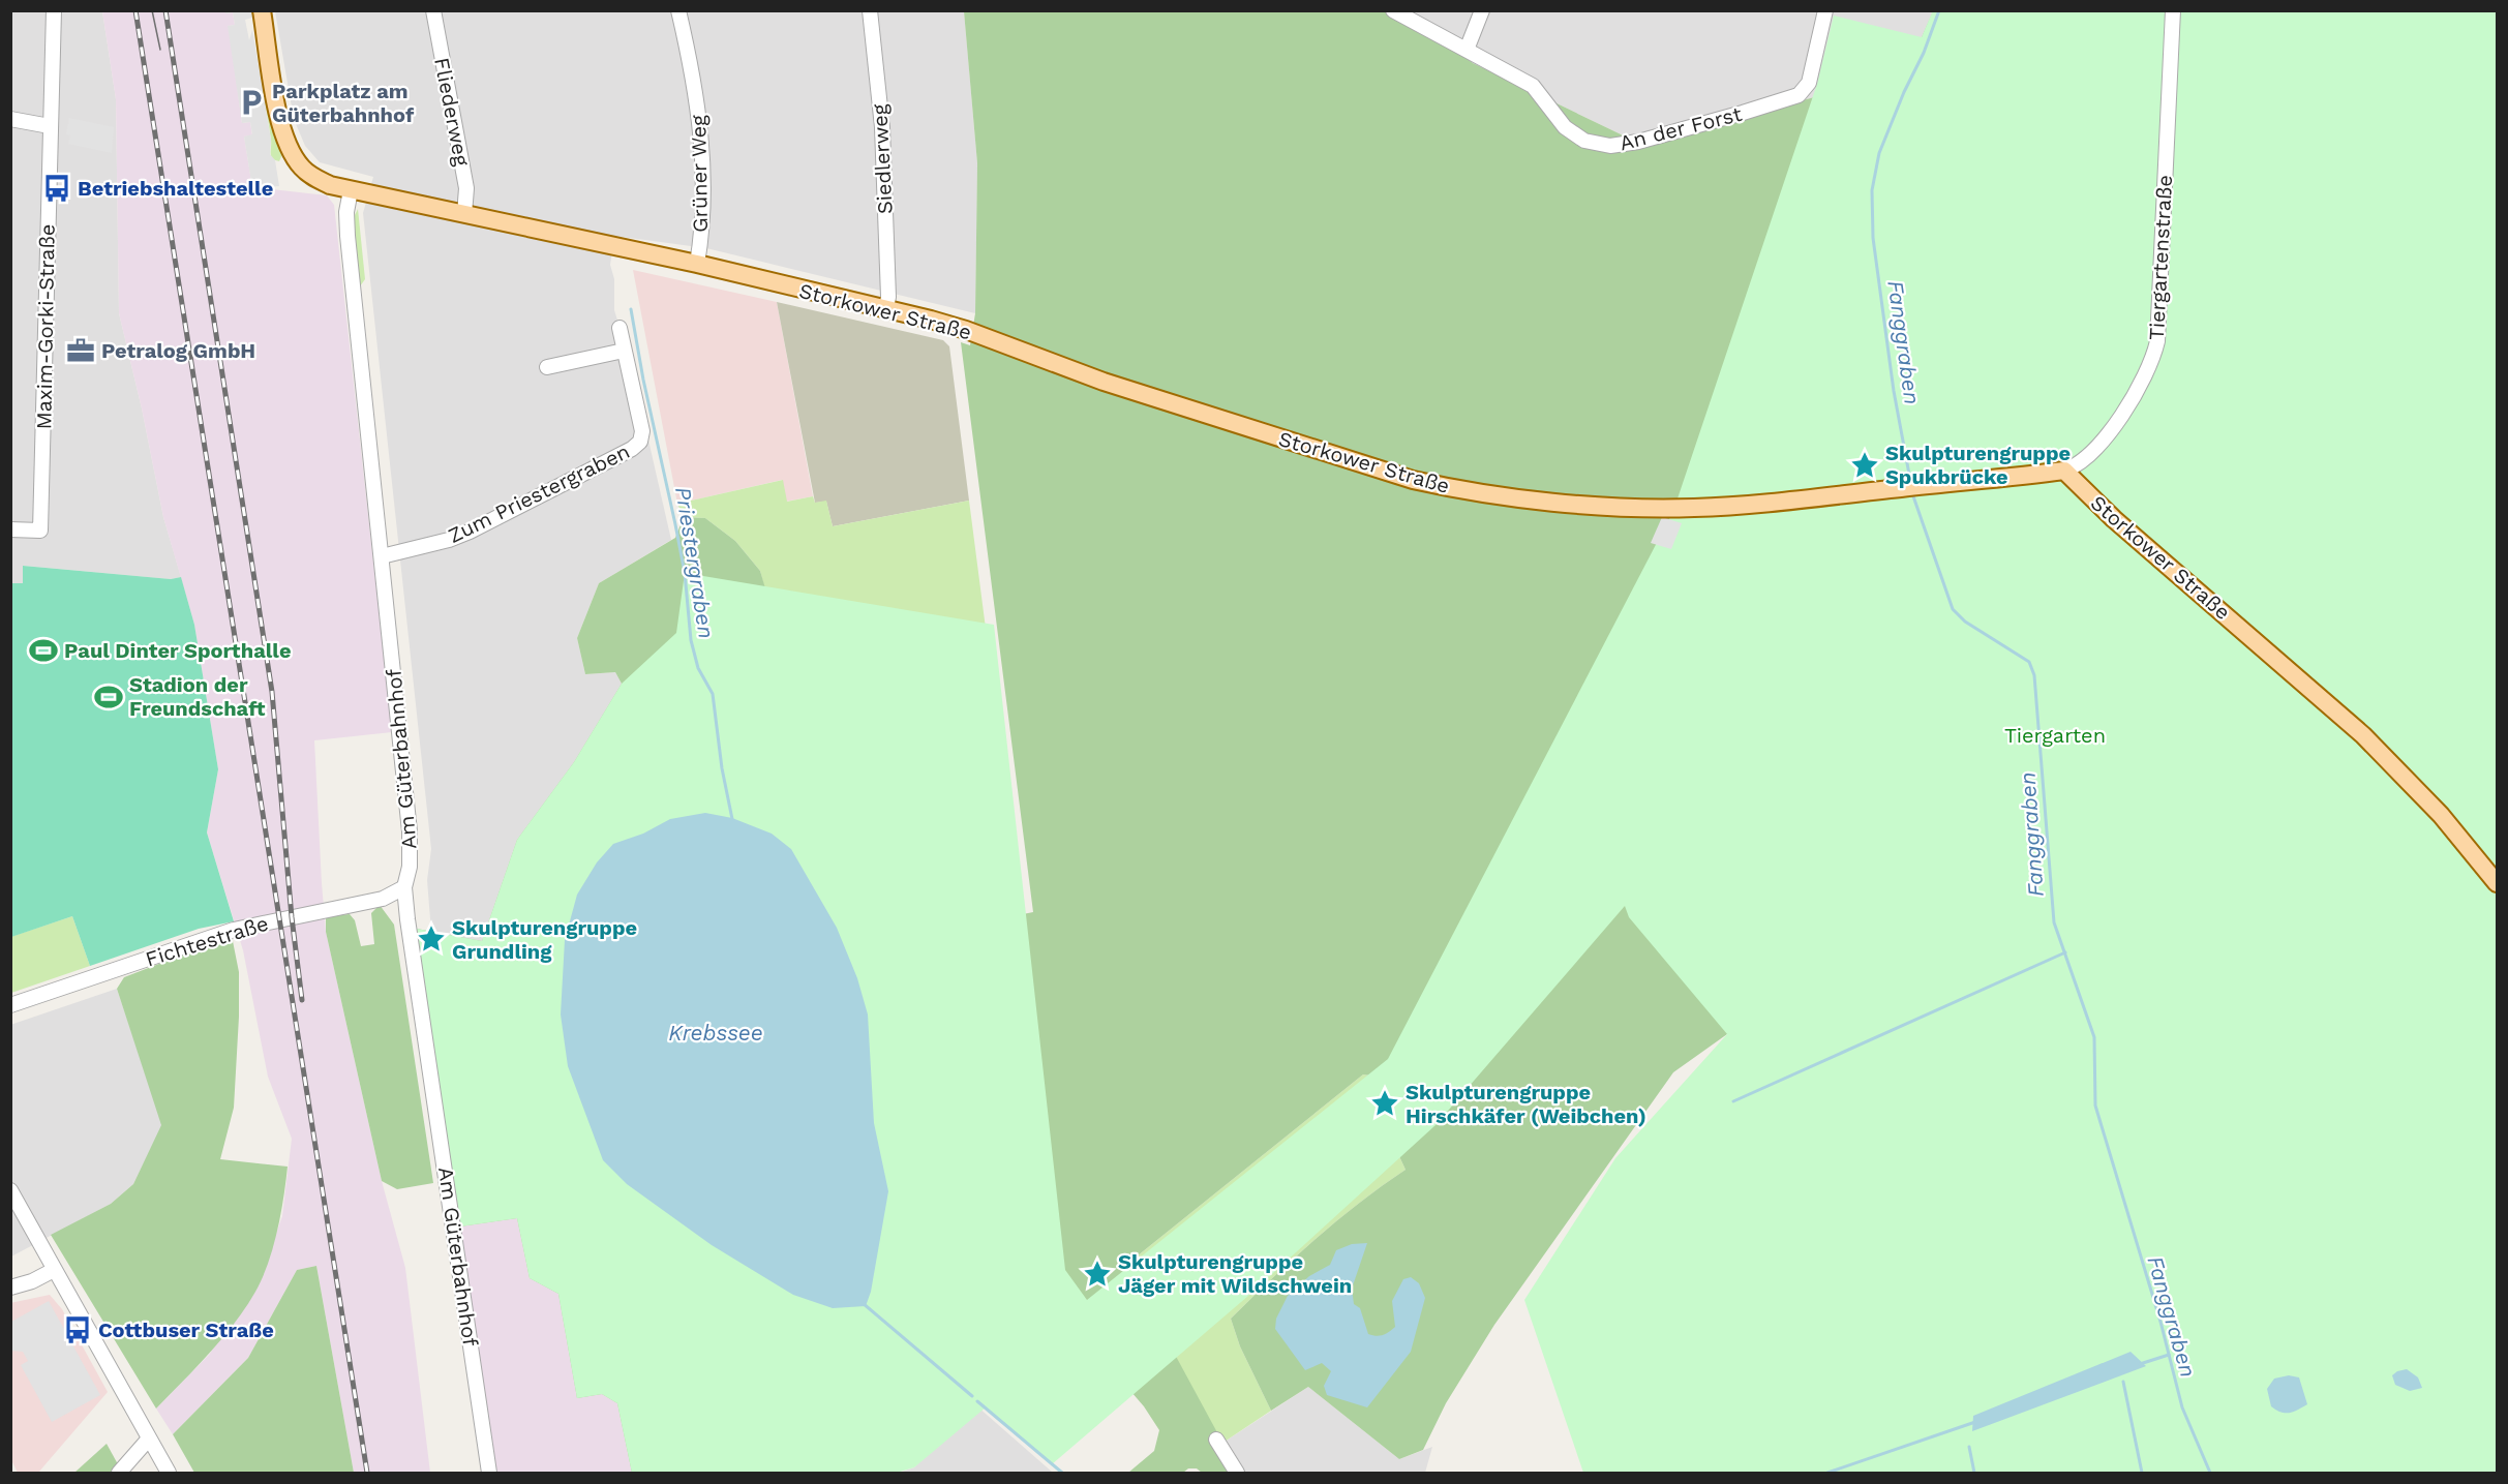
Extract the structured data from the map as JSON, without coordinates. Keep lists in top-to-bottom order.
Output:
{
  "streets": {
    "main road": ["Storkower Straße"],
    "street": [
      "Fliederweg",
      "An der Forst",
      "Siedlerweg",
      "Grüner Weg",
      "Tiergartenstraße",
      "Maxim-Gorki-Straße",
      "Zum Priestergraben",
      "Am Güterbahnhof",
      "Fichtestraße"
    ]
  },
  "crossings": [
    ["Fliederweg", "Storkower Straße"],
    ["Siedlerweg", "Storkower Straße"],
    ["Grüner Weg", "Storkower Straße"],
    ["Tiergartenstraße", "Storkower Straße"],
    ["Storkower Straße", "Am Güterbahnhof"],
    ["Zum Priestergraben", "Am Güterbahnhof"],
    ["Am Güterbahnhof", "Fichtestraße"]
  ],
  "water": ["Fanggraben", "Priestergraben", "Krebssee"],
  "parks": ["Tiergarten"],
  "places": {
    "parking": ["Parkplatz am Güterbahnhof"],
    "bus stop": ["Betriebshaltestelle", "Cottbuser Straße"],
    "office": ["Petralog GmbH"],
    "place": [
      "Skulpturengruppe Spukbrücke",
      "Skulpturengruppe Grundling",
      "Skulpturengruppe Hirschkäfer (Weibchen)",
      "Skulpturengruppe Jäger mit Wildschwein"
    ],
    "sports": ["Paul Dinter Sporthalle", "Stadion der Freundschaft"]
  }
}
